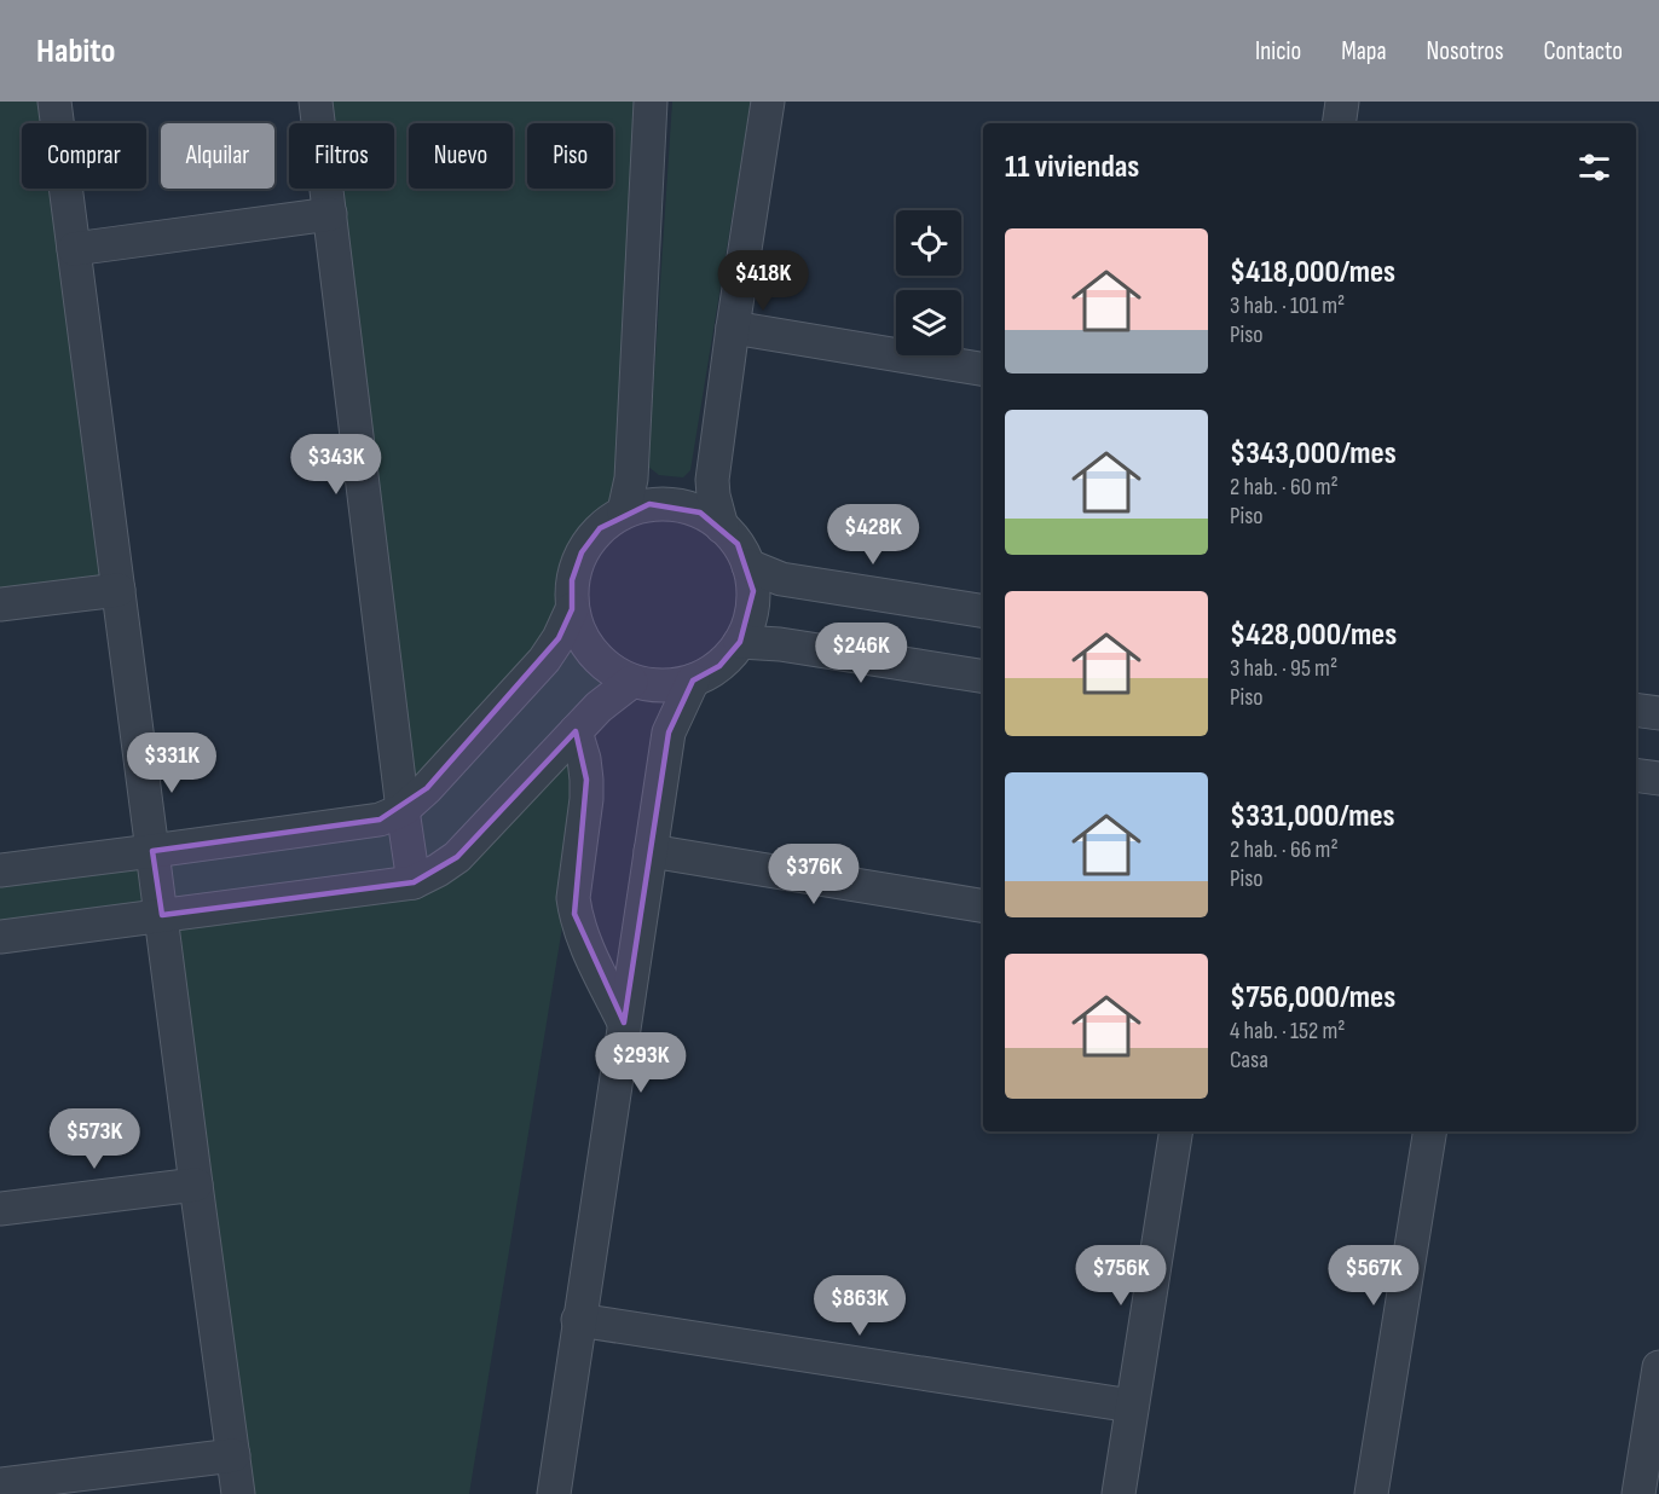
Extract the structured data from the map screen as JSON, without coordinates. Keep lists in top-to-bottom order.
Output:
{
  "page": {
    "header": "Habito",
    "nav": [
      "Inicio",
      "Mapa",
      "Nosotros",
      "Contacto"
    ],
    "chip": [
      "Comprar",
      "Alquilar",
      "Filtros",
      "Nuevo",
      "Piso"
    ],
    "heading": "11 viviendas",
    "list": [
      {
        "name": "$418,000/mes",
        "note": "3 hab. · 101 m² · Piso"
      },
      {
        "name": "$343,000/mes",
        "note": "2 hab. · 60 m² · Piso"
      },
      {
        "name": "$428,000/mes",
        "note": "3 hab. · 95 m² · Piso"
      },
      {
        "name": "$331,000/mes",
        "note": "2 hab. · 66 m² · Piso"
      },
      {
        "name": "$756,000/mes",
        "note": "4 hab. · 152 m² · Casa"
      }
    ],
    "price": [
      "$418K",
      "$343K",
      "$428K",
      "$246K",
      "$331K",
      "$376K",
      "$293K",
      "$573K",
      "$756K",
      "$567K",
      "$863K"
    ]
  }
}
